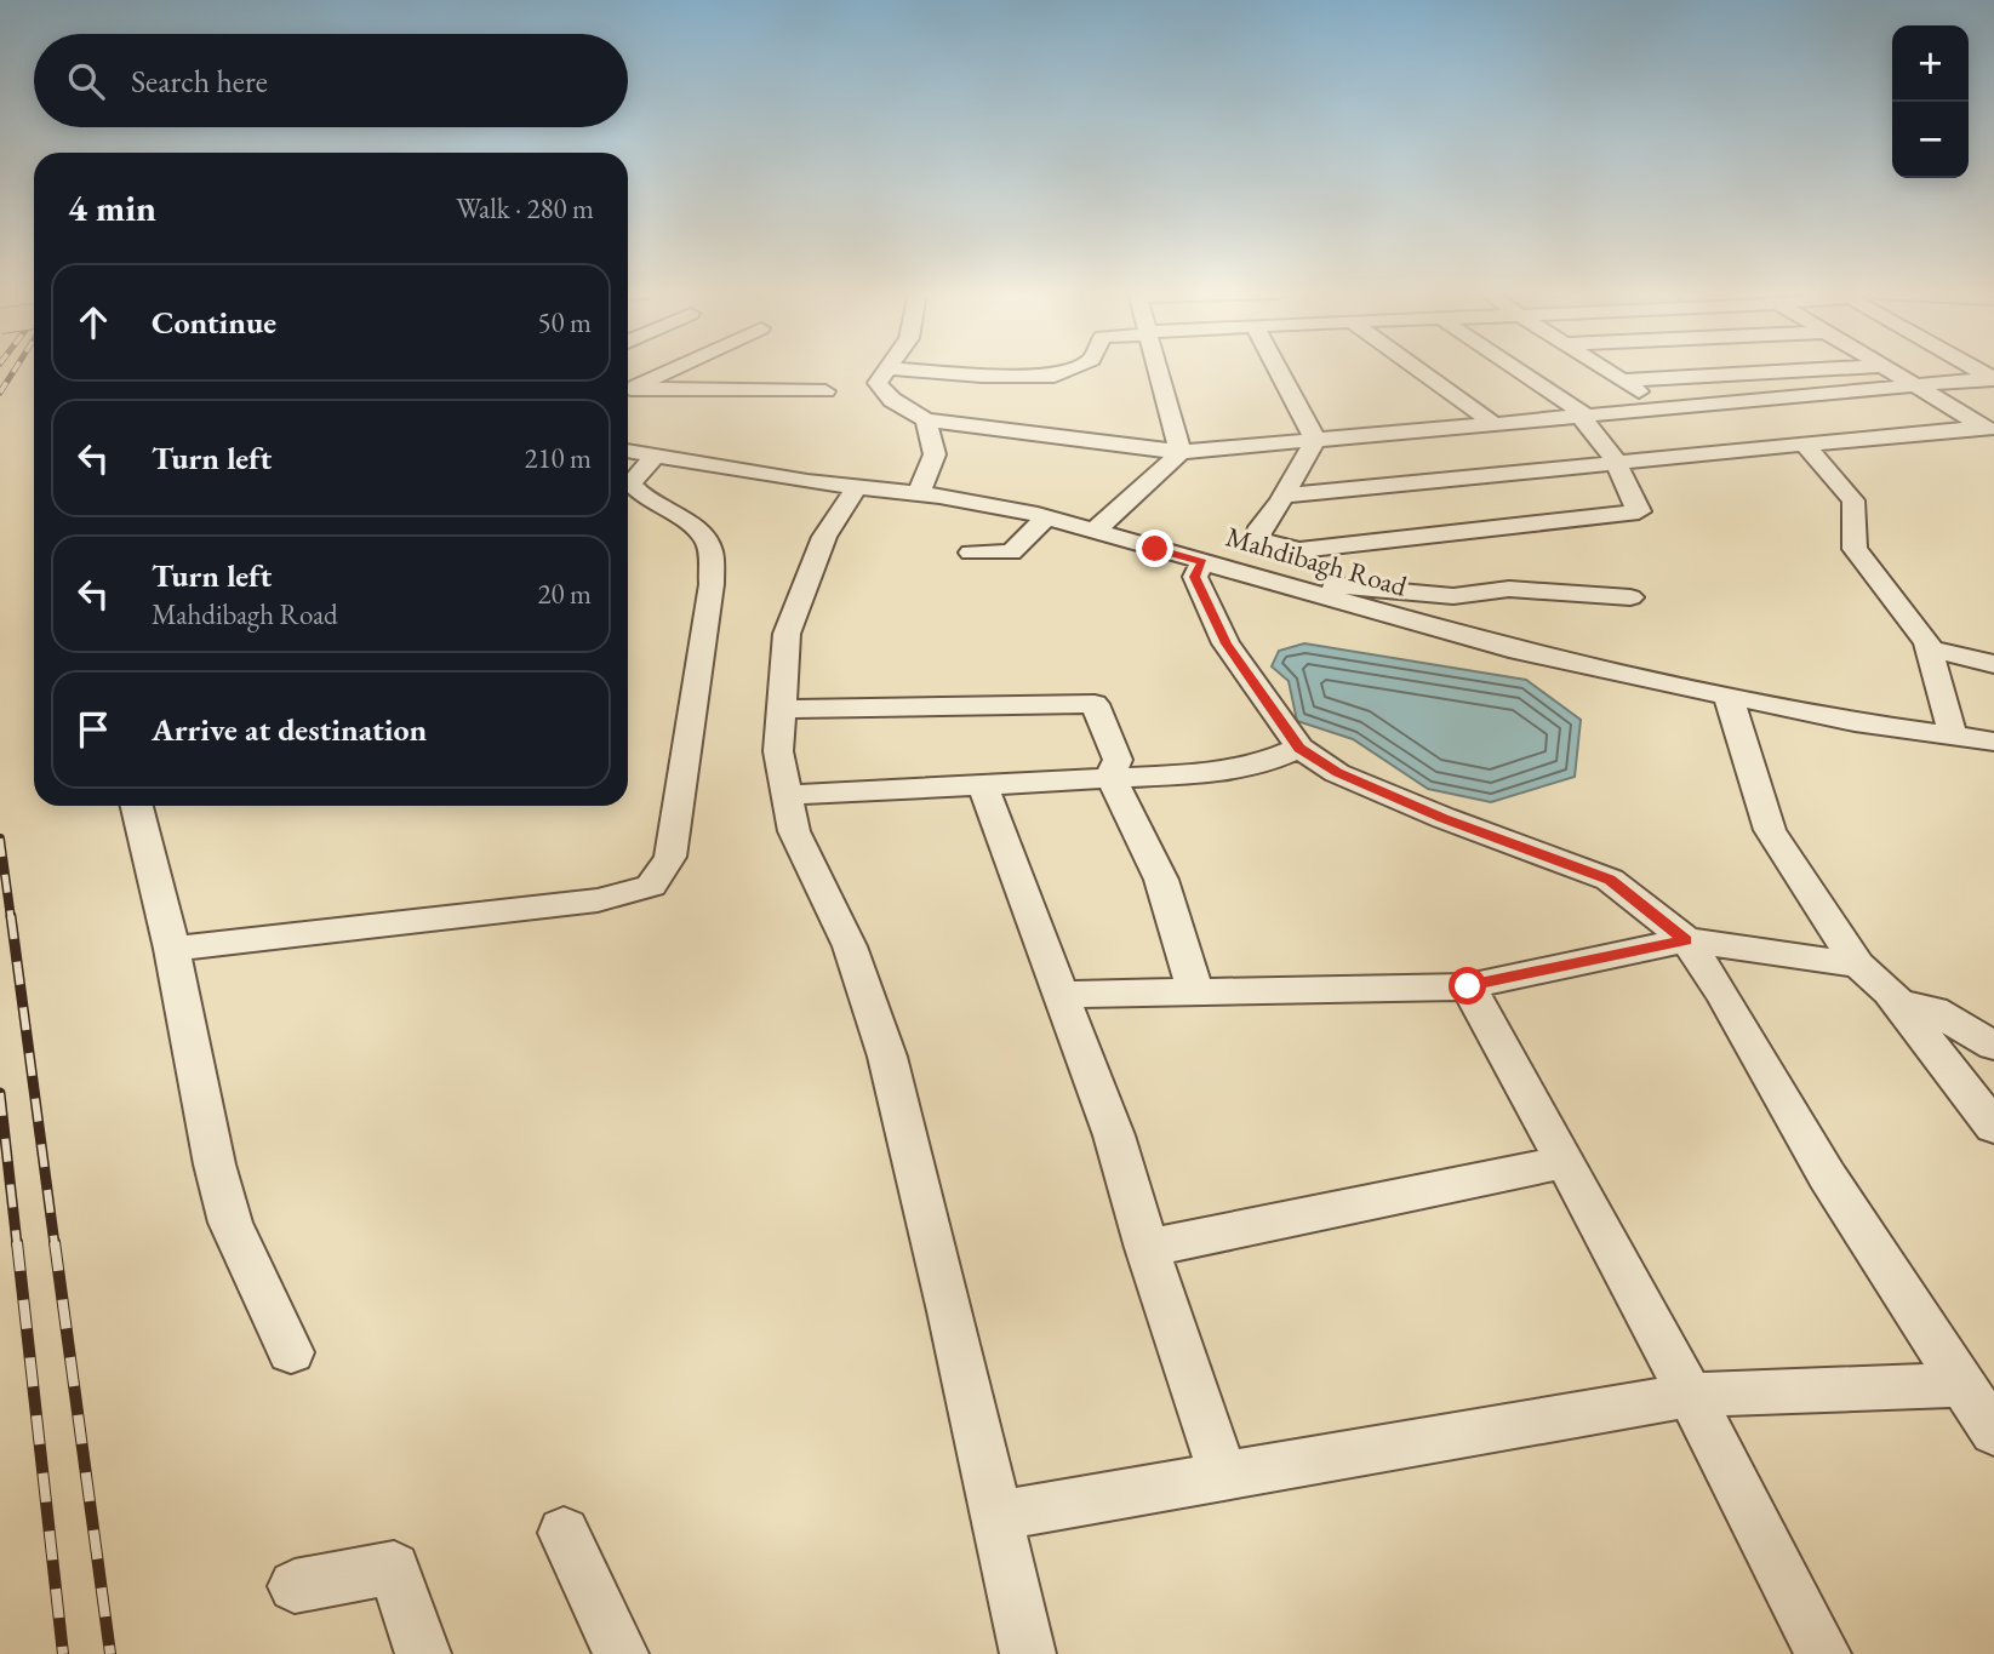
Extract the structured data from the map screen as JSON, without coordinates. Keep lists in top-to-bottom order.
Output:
{
  "streets": {
    "street": ["Mahdibagh Road"]
  },
  "page": {
    "map_buttons": ["+", "−"],
    "search": "Search here",
    "heading": ["4 min", "Walk · 280 m"],
    "list": [
      ["Continue", "50 m"],
      ["Turn left", "210 m"],
      ["Turn left", "Mahdibagh Road", "20 m"],
      "Arrive at destination"
    ]
  }
}
